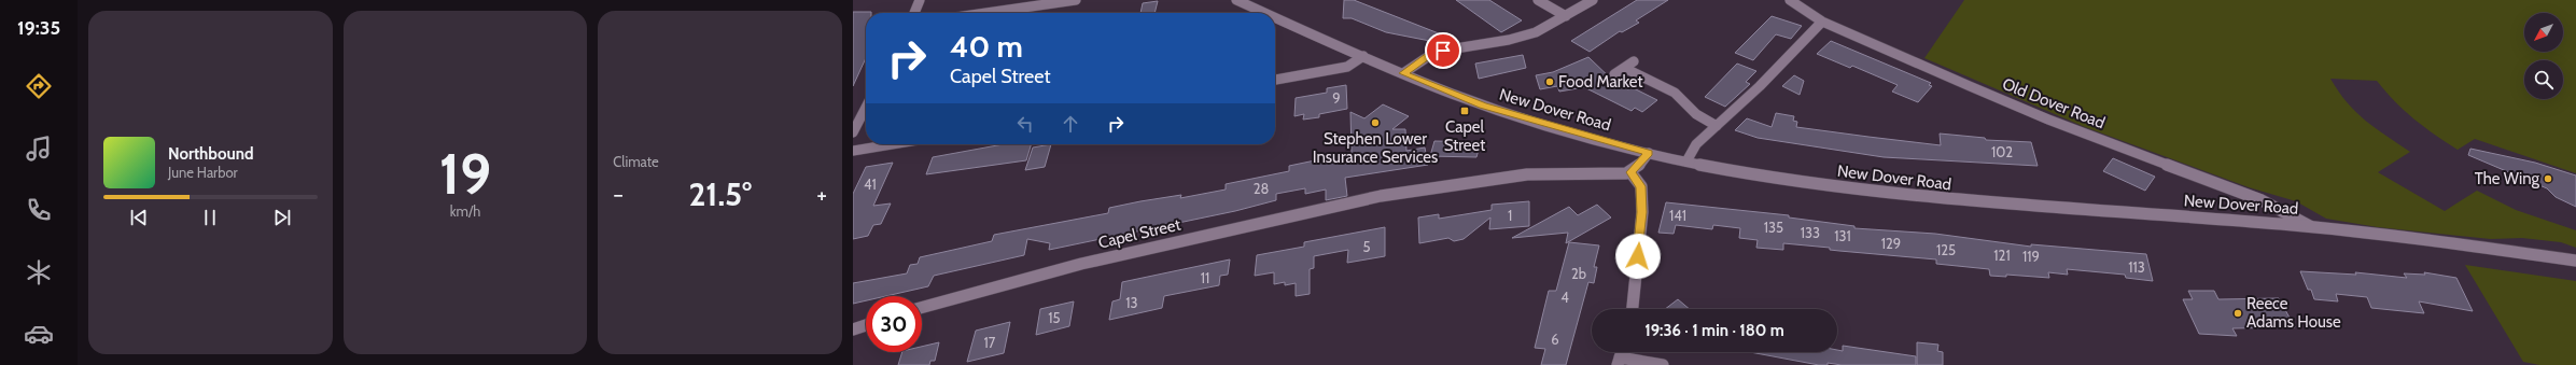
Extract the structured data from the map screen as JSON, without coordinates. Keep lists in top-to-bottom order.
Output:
{
  "streets": {
    "street": ["Old Dover Road", "New Dover Road", "Capel Street"]
  },
  "crossings": [
    ["Old Dover Road", "New Dover Road"]
  ],
  "places": {
    "other": [
      "Food Market",
      "Stephen Lower Insurance Services",
      "The Wing",
      "Reece Adams House"
    ],
    "transit": ["Capel Street"]
  },
  "house_numbers": [
    "9",
    "102",
    "41",
    "28",
    "1",
    "141",
    "135",
    "133",
    "131",
    "129",
    "5",
    "125",
    "121",
    "119",
    "113",
    "2b",
    "11",
    "4",
    "13",
    "15",
    "6",
    "17"
  ],
  "north": "bottom left",
  "page": {
    "tabs": "19:35",
    "tile": [
      ["19", "km/h"],
      "Climate"
    ],
    "turn": ["40 m", "Capel Street"],
    "song": ["Northbound", "June Harbor"],
    "heat": ["−", "21.5°", "+"],
    "limit": "30",
    "trip": "19:36 · 1 min · 180 m"
  }
}
